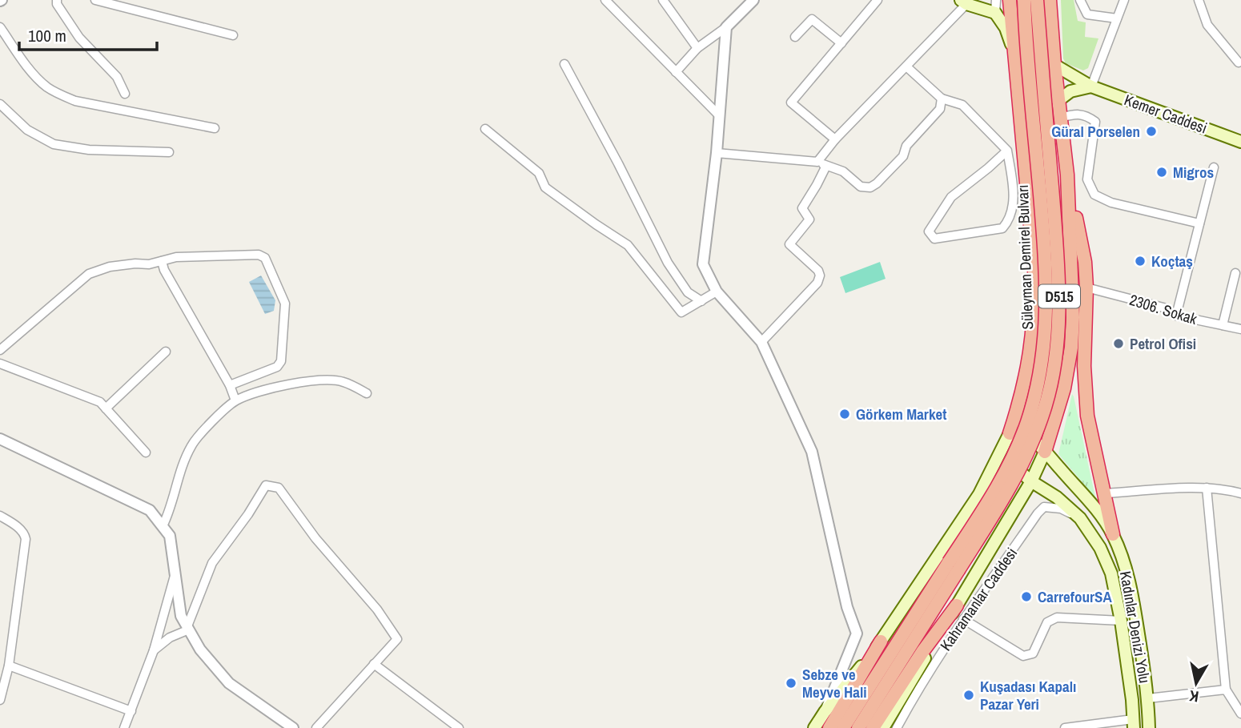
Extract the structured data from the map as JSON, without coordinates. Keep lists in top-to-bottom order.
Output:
{
  "streets": {
    "highway": ["Süleyman Demirel Bulvarı", "D515"],
    "main road": ["Kemer Caddesi", "Kadınlar Denizi Yolu"],
    "street": ["2306. Sokak", "Kahramanlar Caddesi"]
  },
  "crossings": [
    ["Kahramanlar Caddesi", "Kadınlar Denizi Yolu"]
  ],
  "places": [
    "Güral Porselen",
    "Migros",
    "Koçtaş",
    "Petrol Ofisi",
    "Görkem Market",
    "CarrefourSA",
    "Sebze ve Meyve Hali",
    "Kuşadası Kapalı Pazar Yeri"
  ],
  "scale_bar": "100 m",
  "north": "bottom"
}
